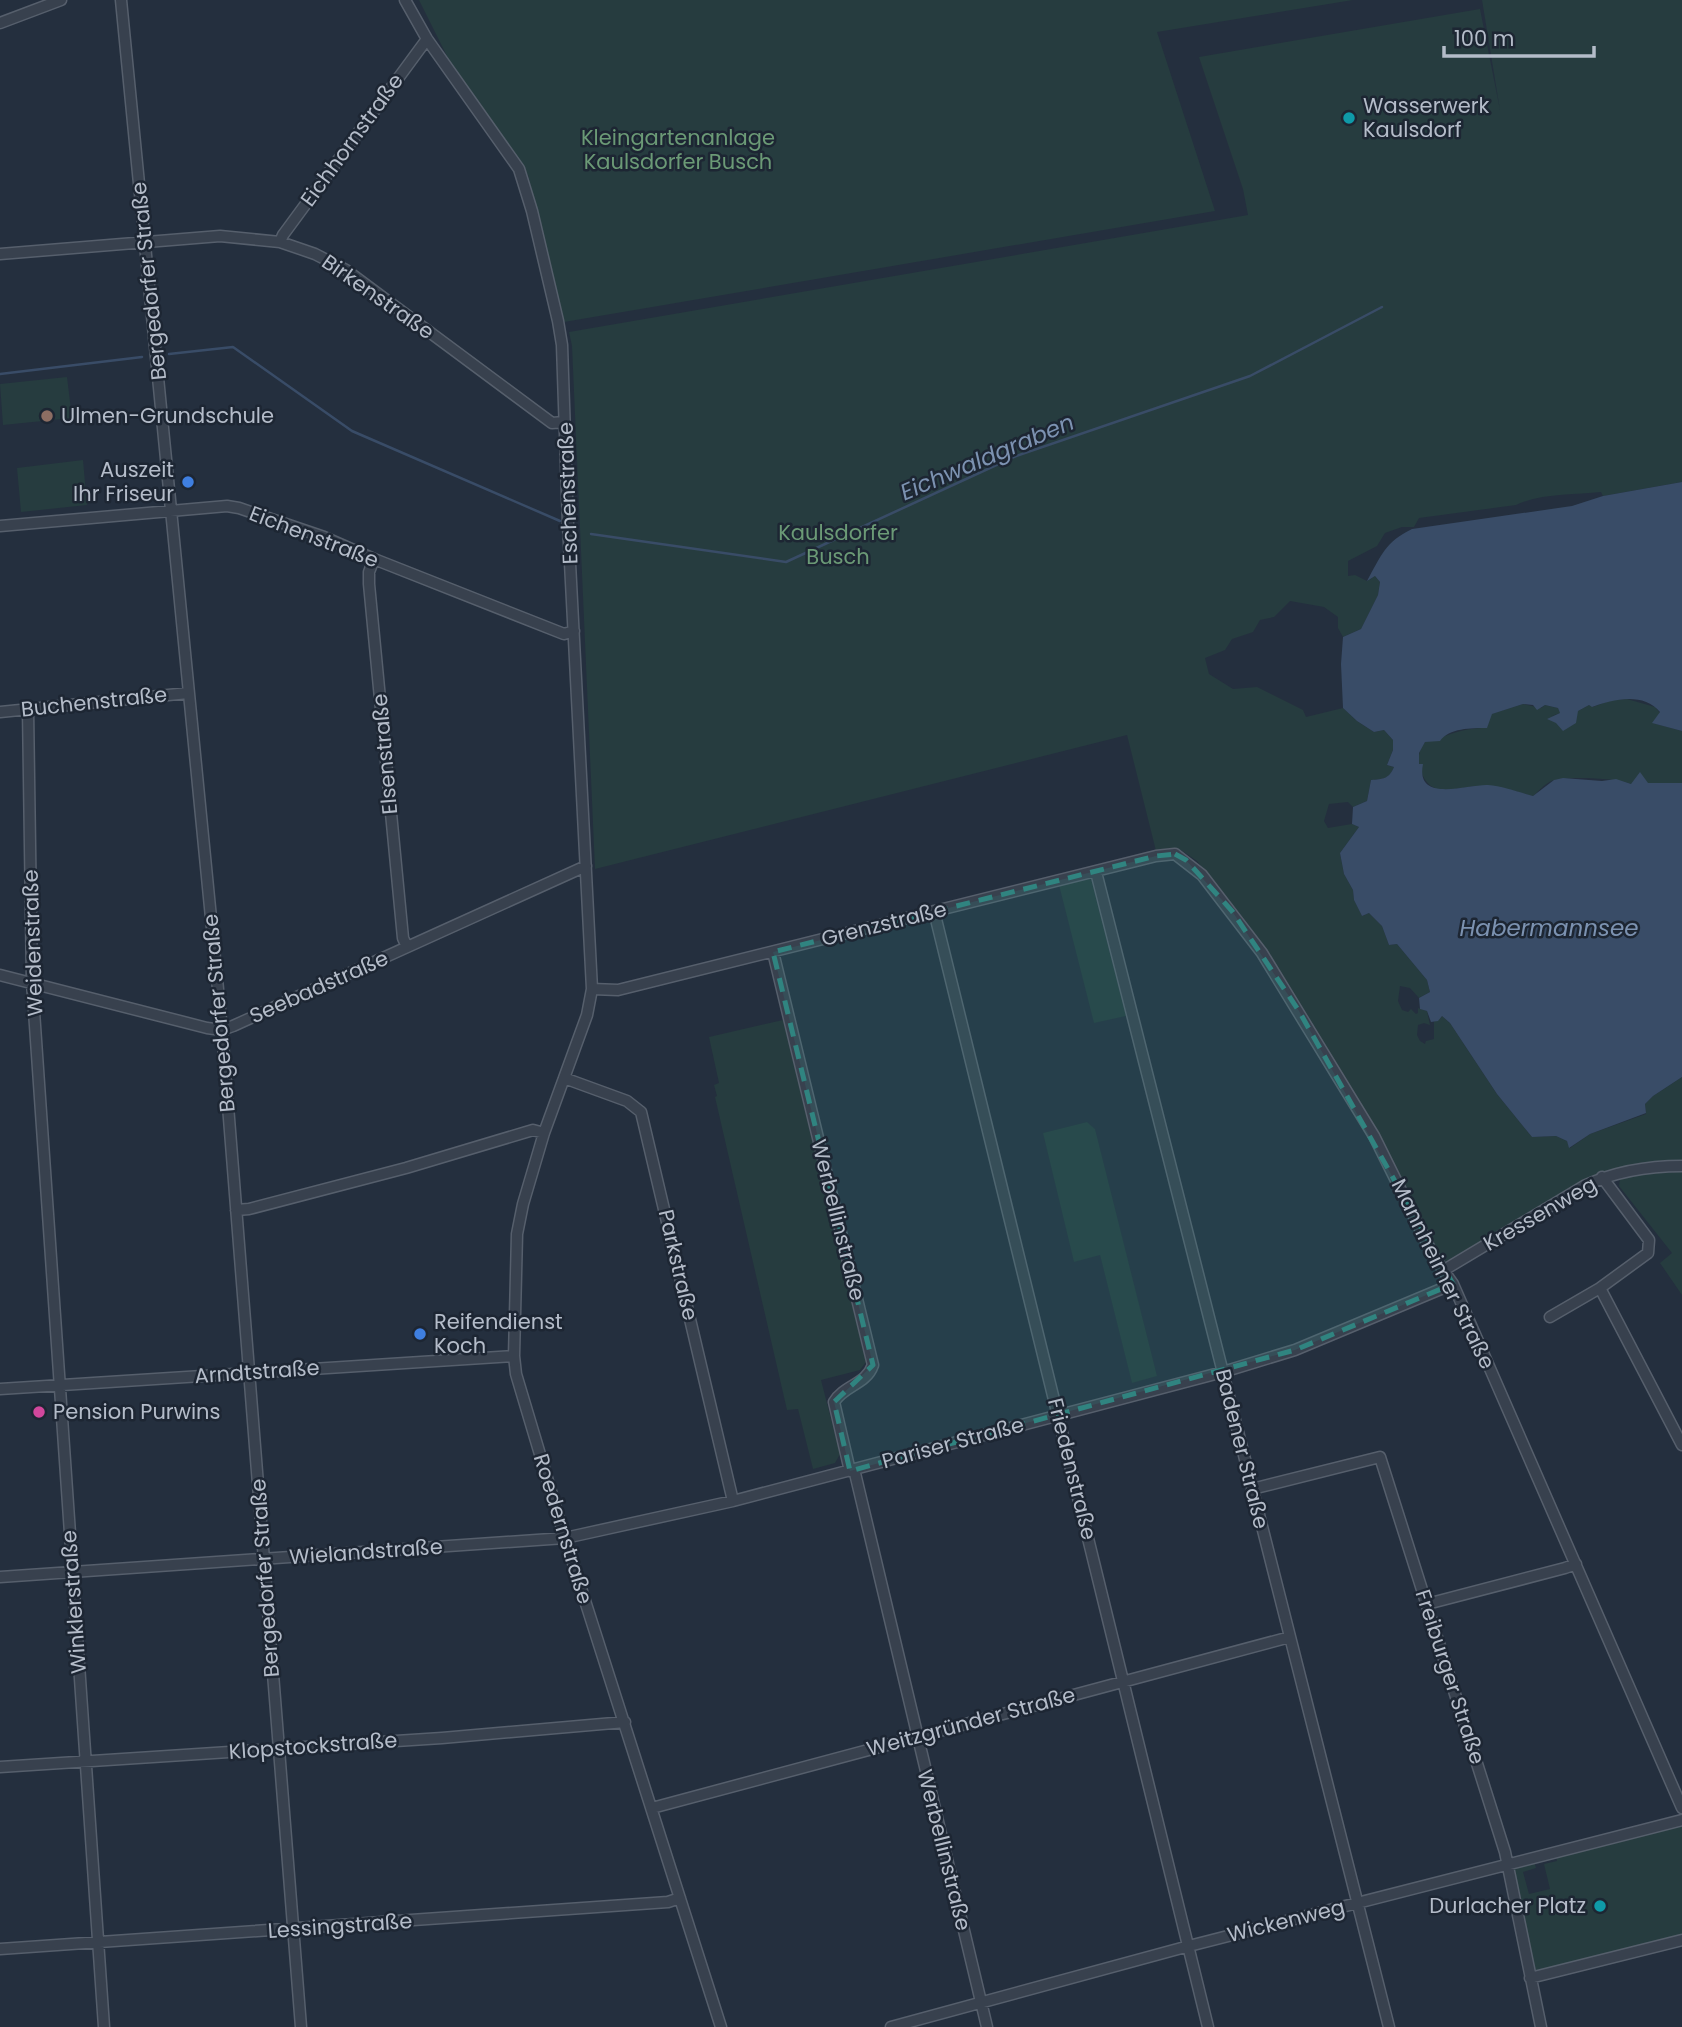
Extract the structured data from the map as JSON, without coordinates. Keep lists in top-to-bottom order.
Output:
{
  "streets": {
    "street": [
      "Eichhornstraße",
      "Bergedorfer Straße",
      "Birkenstraße",
      "Eschenstraße",
      "Eichenstraße",
      "Buchenstraße",
      "Elsenstraße",
      "Grenzstraße",
      "Weidenstraße",
      "Seebadstraße",
      "Kressenweg",
      "Werbellinstraße",
      "Parkstraße",
      "Mannheimer Straße",
      "Arndtstraße",
      "Pariser Straße",
      "Badener Straße",
      "Friedenstraße",
      "Roedernstraße",
      "Wielandstraße",
      "Winklerstraße",
      "Freiburger Straße",
      "Weitzgründer Straße",
      "Klopstockstraße",
      "Wickenweg",
      "Lessingstraße"
    ]
  },
  "crossings": [
    ["Eichhornstraße", "Birkenstraße"],
    ["Eichhornstraße", "Eschenstraße"],
    ["Bergedorfer Straße", "Birkenstraße"],
    ["Bergedorfer Straße", "Eichenstraße"],
    ["Bergedorfer Straße", "Buchenstraße"],
    ["Bergedorfer Straße", "Seebadstraße"],
    ["Bergedorfer Straße", "Arndtstraße"],
    ["Bergedorfer Straße", "Wielandstraße"],
    ["Bergedorfer Straße", "Klopstockstraße"],
    ["Bergedorfer Straße", "Lessingstraße"],
    ["Birkenstraße", "Eschenstraße"],
    ["Eschenstraße", "Eichenstraße"],
    ["Eschenstraße", "Grenzstraße"],
    ["Eschenstraße", "Seebadstraße"],
    ["Eschenstraße", "Roedernstraße"],
    ["Eichenstraße", "Elsenstraße"],
    ["Buchenstraße", "Weidenstraße"],
    ["Elsenstraße", "Seebadstraße"],
    ["Grenzstraße", "Werbellinstraße"],
    ["Grenzstraße", "Mannheimer Straße"],
    ["Grenzstraße", "Badener Straße"],
    ["Grenzstraße", "Friedenstraße"],
    ["Weidenstraße", "Winklerstraße"],
    ["Kressenweg", "Mannheimer Straße"],
    ["Werbellinstraße", "Pariser Straße"],
    ["Werbellinstraße", "Weitzgründer Straße"],
    ["Werbellinstraße", "Wickenweg"],
    ["Parkstraße", "Pariser Straße"],
    ["Parkstraße", "Roedernstraße"],
    ["Mannheimer Straße", "Pariser Straße"],
    ["Arndtstraße", "Roedernstraße"],
    ["Arndtstraße", "Winklerstraße"],
    ["Pariser Straße", "Badener Straße"],
    ["Pariser Straße", "Friedenstraße"],
    ["Pariser Straße", "Roedernstraße"],
    ["Pariser Straße", "Wielandstraße"],
    ["Badener Straße", "Freiburger Straße"],
    ["Badener Straße", "Weitzgründer Straße"],
    ["Badener Straße", "Wickenweg"],
    ["Friedenstraße", "Weitzgründer Straße"],
    ["Friedenstraße", "Wickenweg"],
    ["Roedernstraße", "Wielandstraße"],
    ["Roedernstraße", "Weitzgründer Straße"],
    ["Roedernstraße", "Klopstockstraße"],
    ["Roedernstraße", "Lessingstraße"],
    ["Wielandstraße", "Winklerstraße"],
    ["Winklerstraße", "Klopstockstraße"],
    ["Winklerstraße", "Lessingstraße"],
    ["Freiburger Straße", "Wickenweg"]
  ],
  "water": ["Eichwaldgraben", "Habermannsee"],
  "parks": ["Kleingartenanlage Kaulsdorfer Busch", "Kaulsdorfer Busch"],
  "places": [
    "Wasserwerk Kaulsdorf",
    "Ulmen-Grundschule",
    "Auszeit Ihr Friseur",
    "Reifendienst Koch",
    "Pension Purwins",
    "Durlacher Platz"
  ],
  "scale_bar": "100 m"
}
